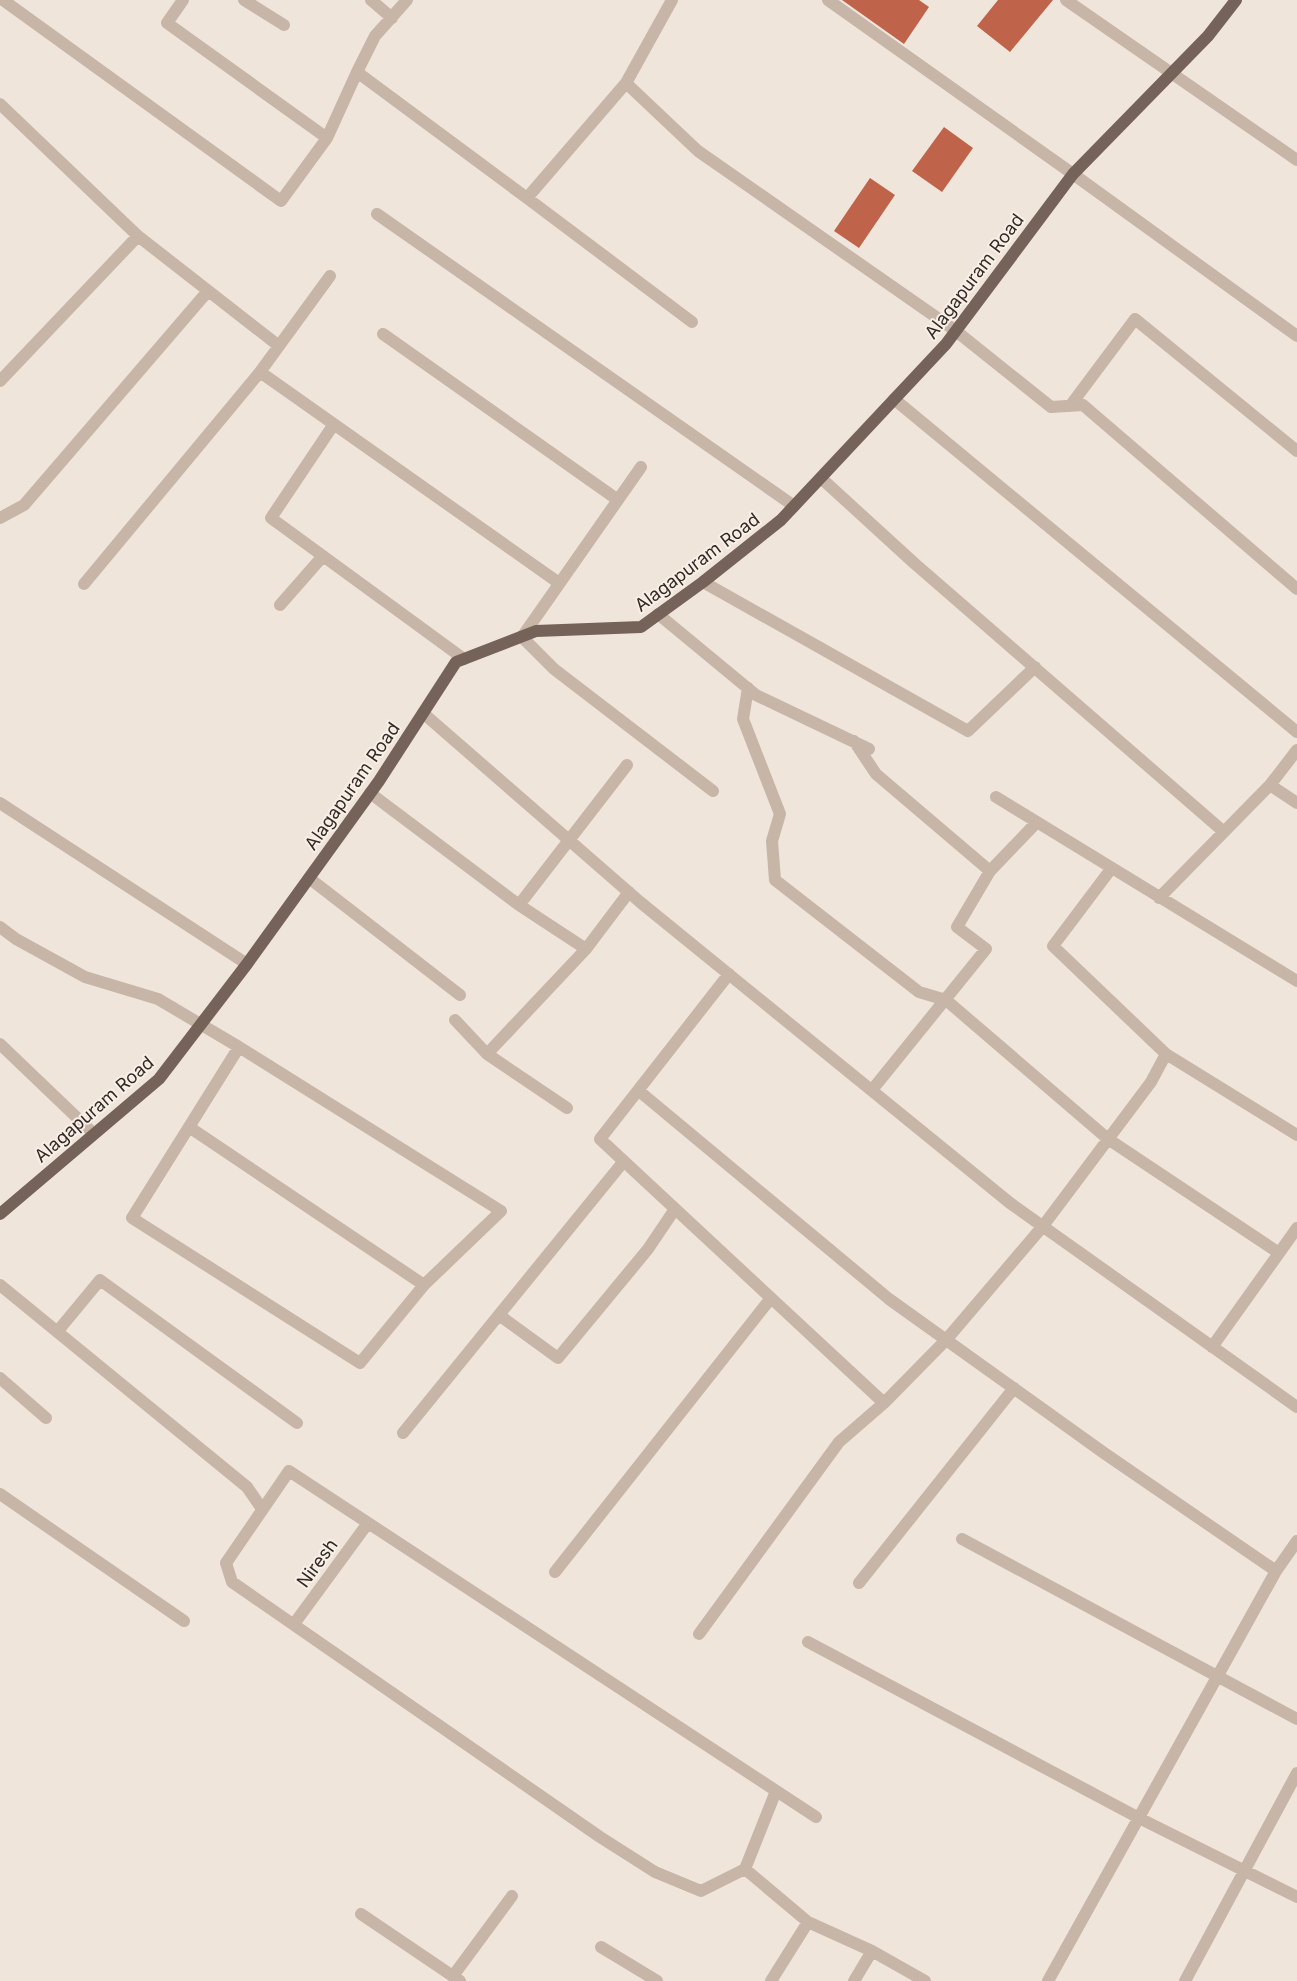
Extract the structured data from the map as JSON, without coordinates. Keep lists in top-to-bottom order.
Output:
{
  "streets": {
    "main road": ["Alagapuram Road"],
    "street": ["Niresh"]
  }
}
